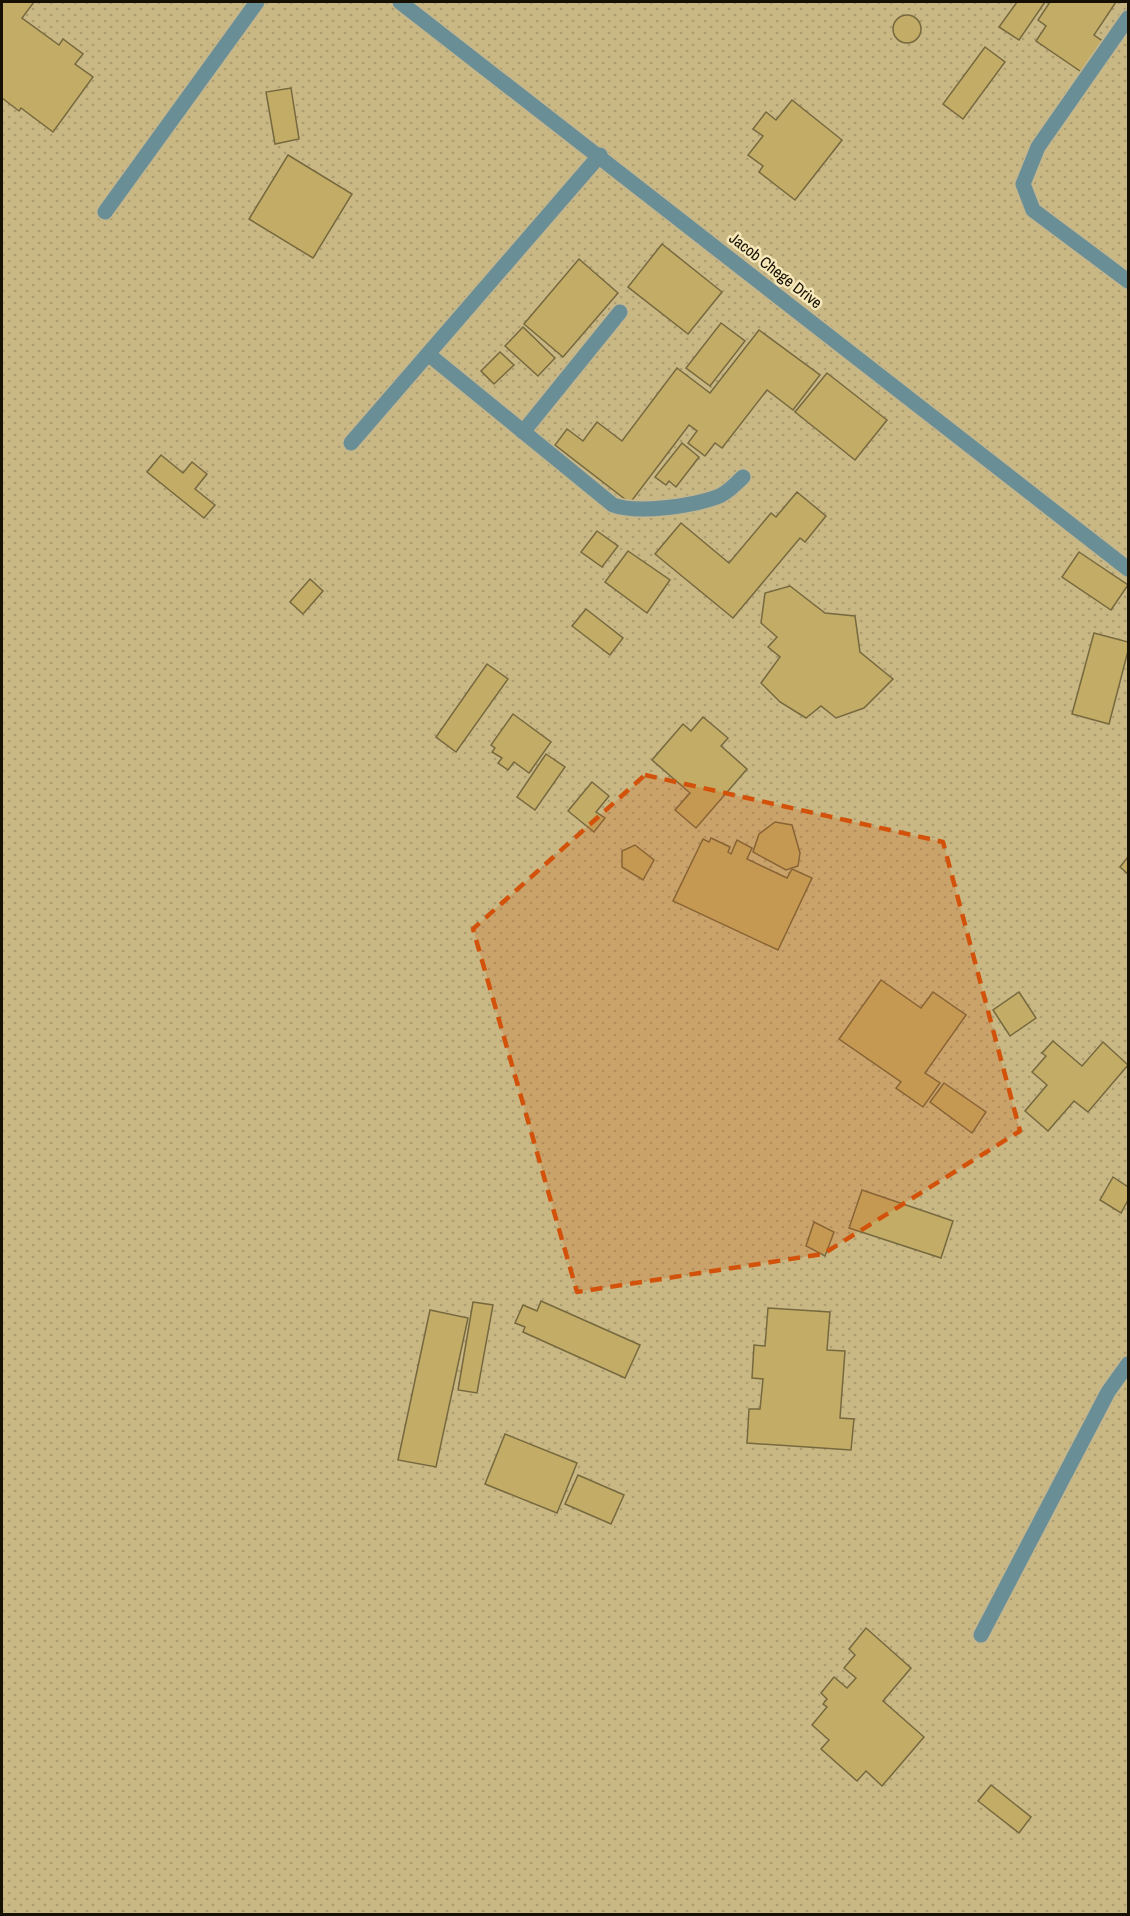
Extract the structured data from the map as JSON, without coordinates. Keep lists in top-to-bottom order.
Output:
{
  "streets": {
    "street": ["Jacob Chege Drive"]
  }
}
